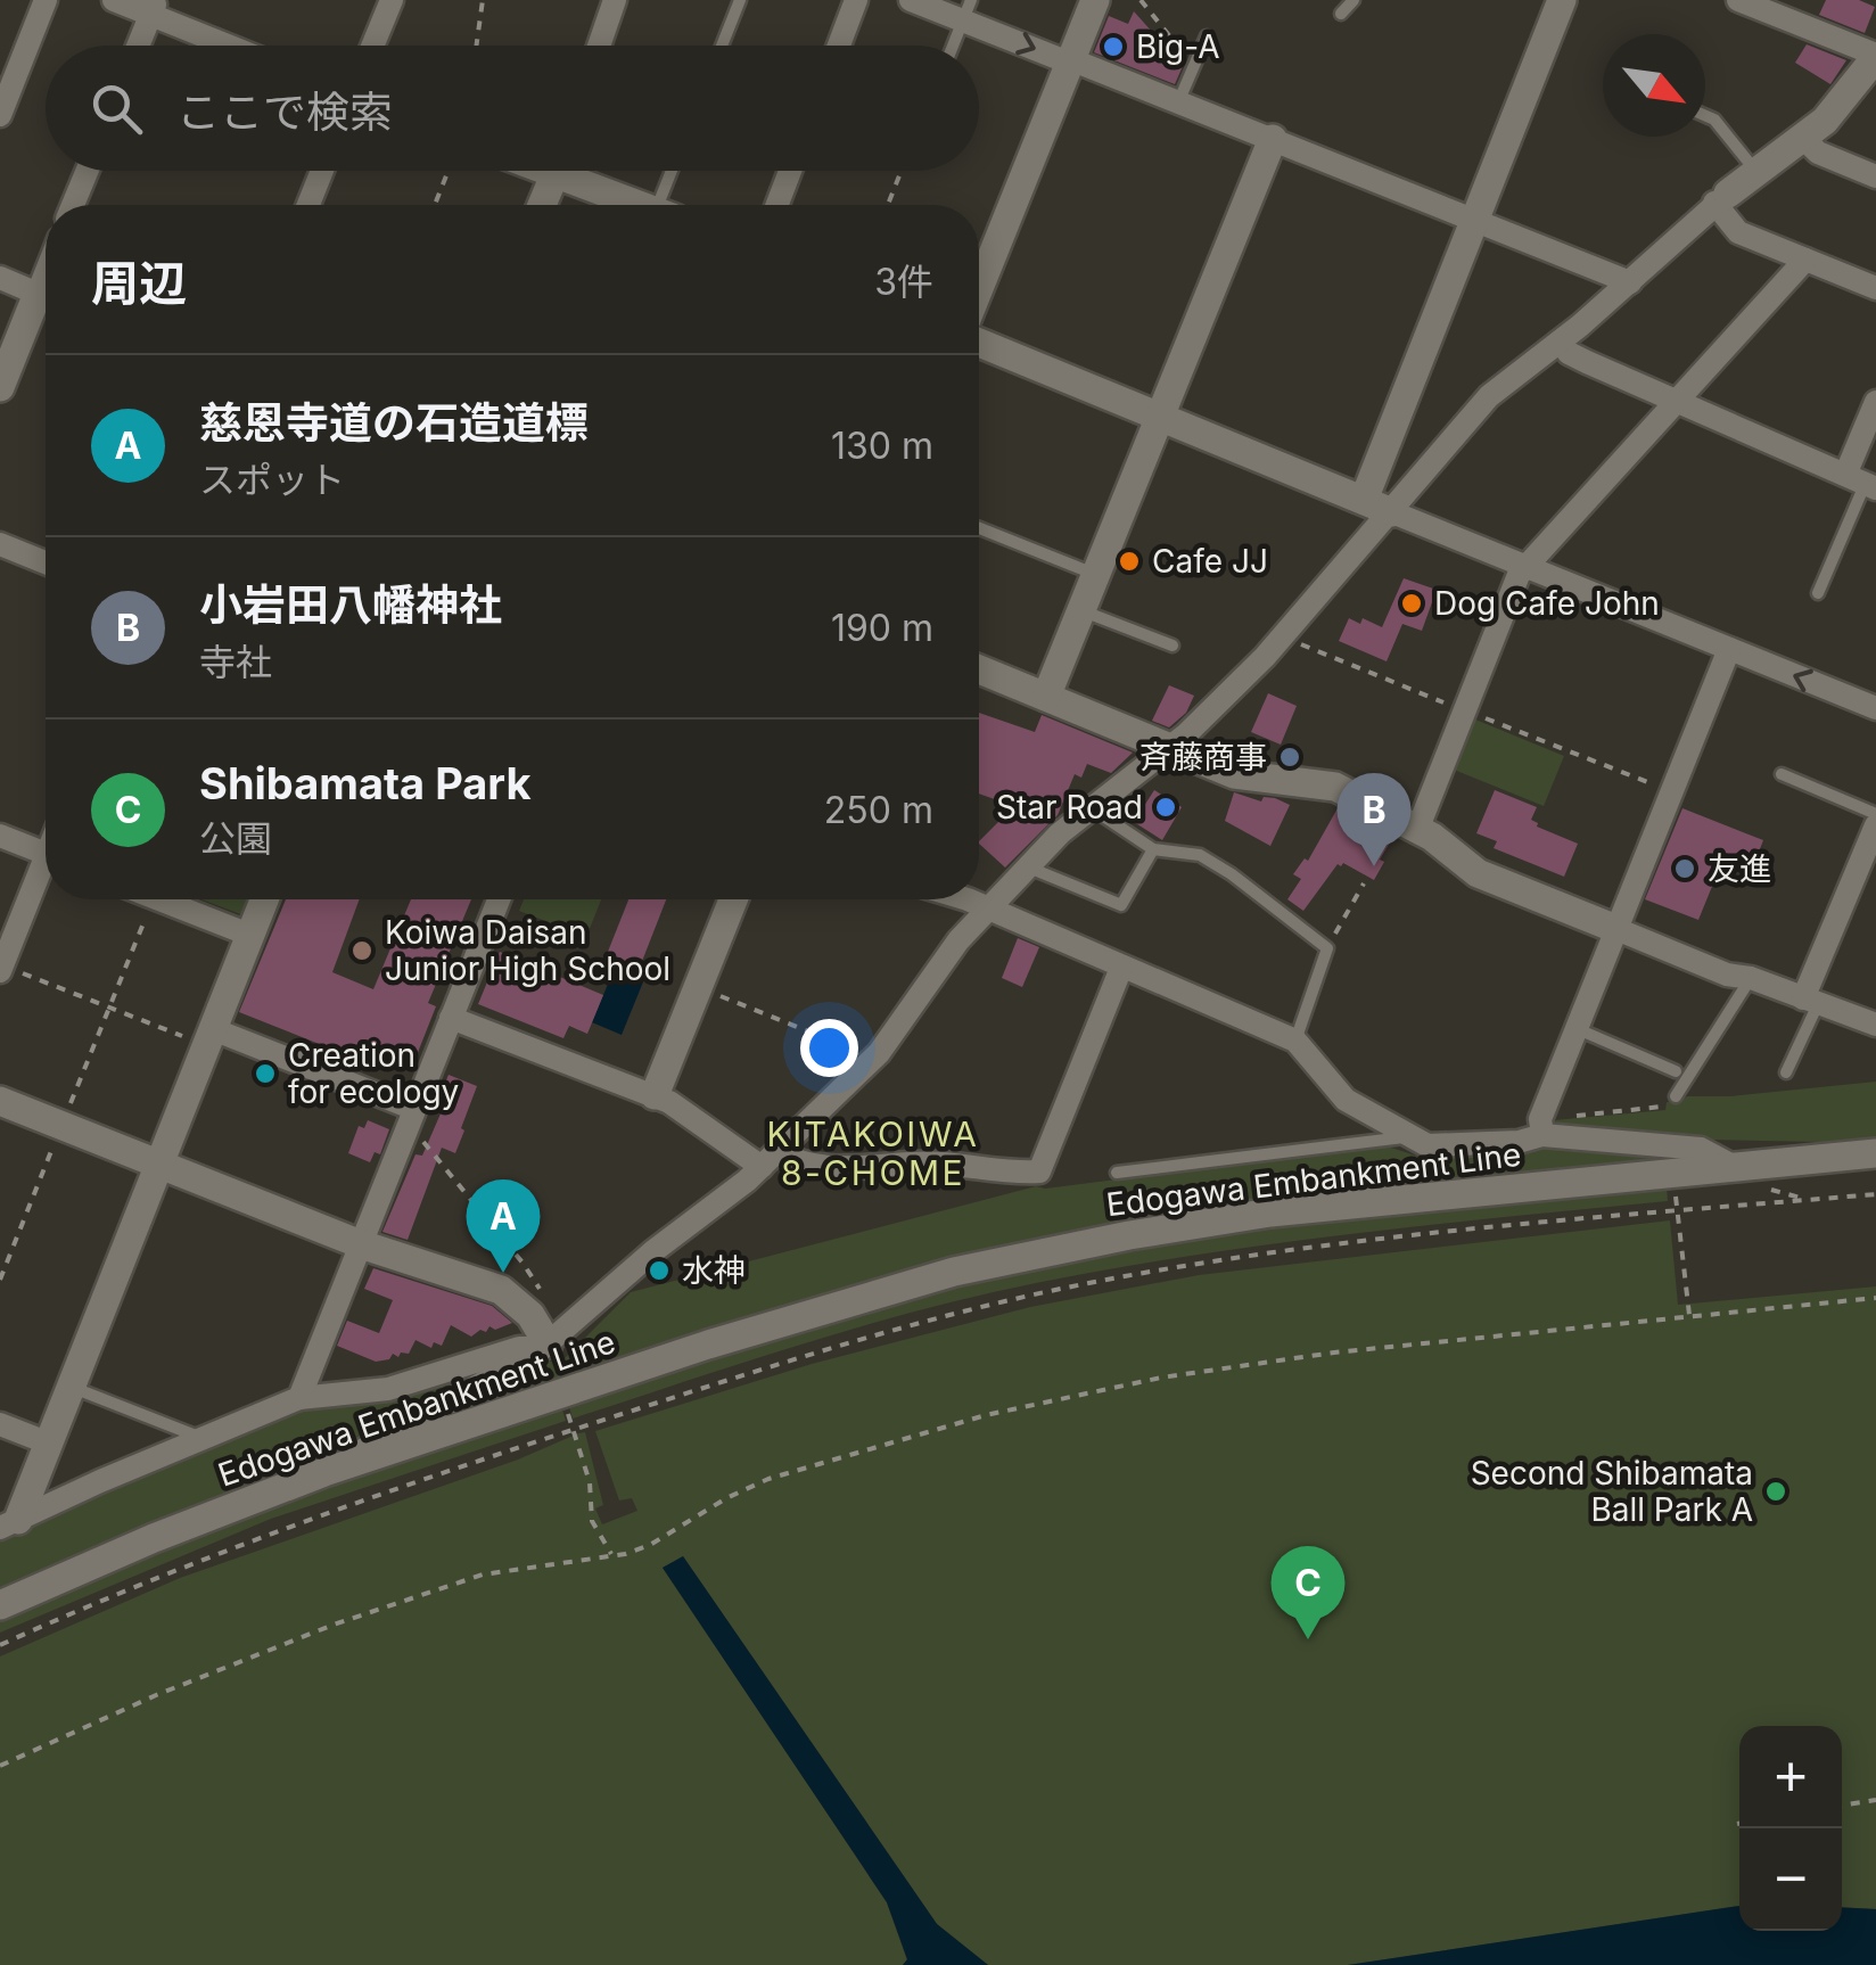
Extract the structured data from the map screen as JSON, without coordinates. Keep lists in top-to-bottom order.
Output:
{
  "streets": {
    "street": ["Edogawa Embankment Line"]
  },
  "districts": ["KITAKOIWA 8-CHOME"],
  "places": [
    "Big-A",
    "Cafe JJ",
    "Dog Cafe John",
    "斉藤商事",
    "Star Road",
    "友進",
    "Koiwa Daisan Junior High School",
    "Creation for ecology",
    "水神",
    "Second Shibamata Ball Park A"
  ],
  "north": "bottom right",
  "page": {
    "search": "ここで検索",
    "heading": ["周辺", "3件"],
    "list": [
      {
        "mark": "A",
        "name": "慈恩寺道の石造道標",
        "note": "スポット",
        "value": "130 m"
      },
      {
        "mark": "B",
        "name": "小岩田八幡神社",
        "note": "寺社",
        "value": "190 m"
      },
      {
        "mark": "C",
        "name": "Shibamata Park",
        "note": "公園",
        "value": "250 m"
      }
    ],
    "pins": ["B", "A", "C"],
    "map_buttons": ["+", "−"]
  }
}
